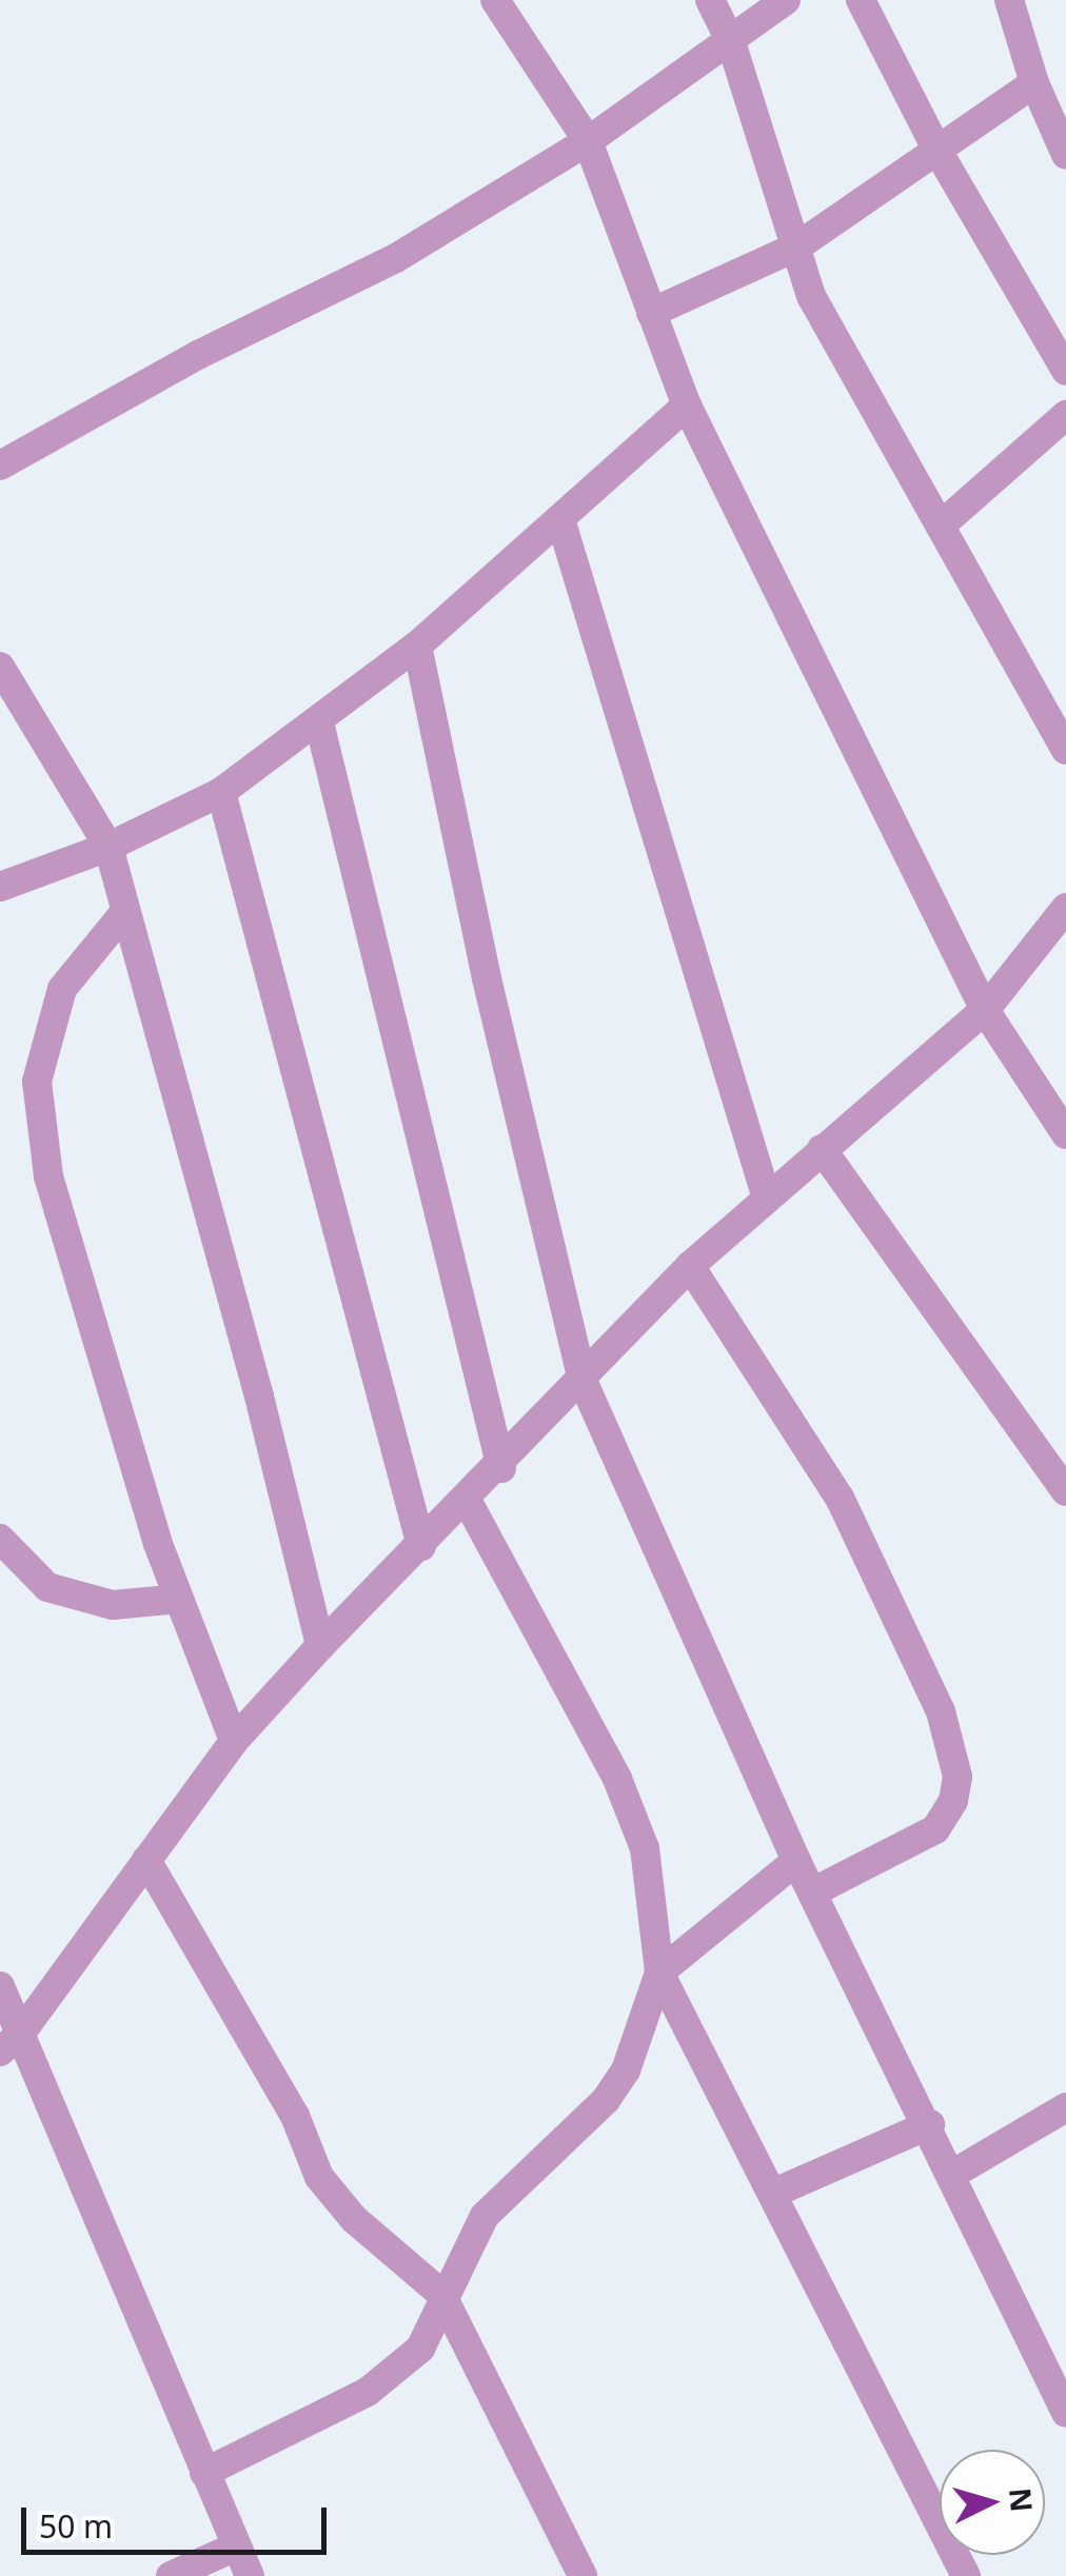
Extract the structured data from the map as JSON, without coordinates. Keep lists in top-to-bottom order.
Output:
{
  "scale_bar": "50 m",
  "north": "right"
}
